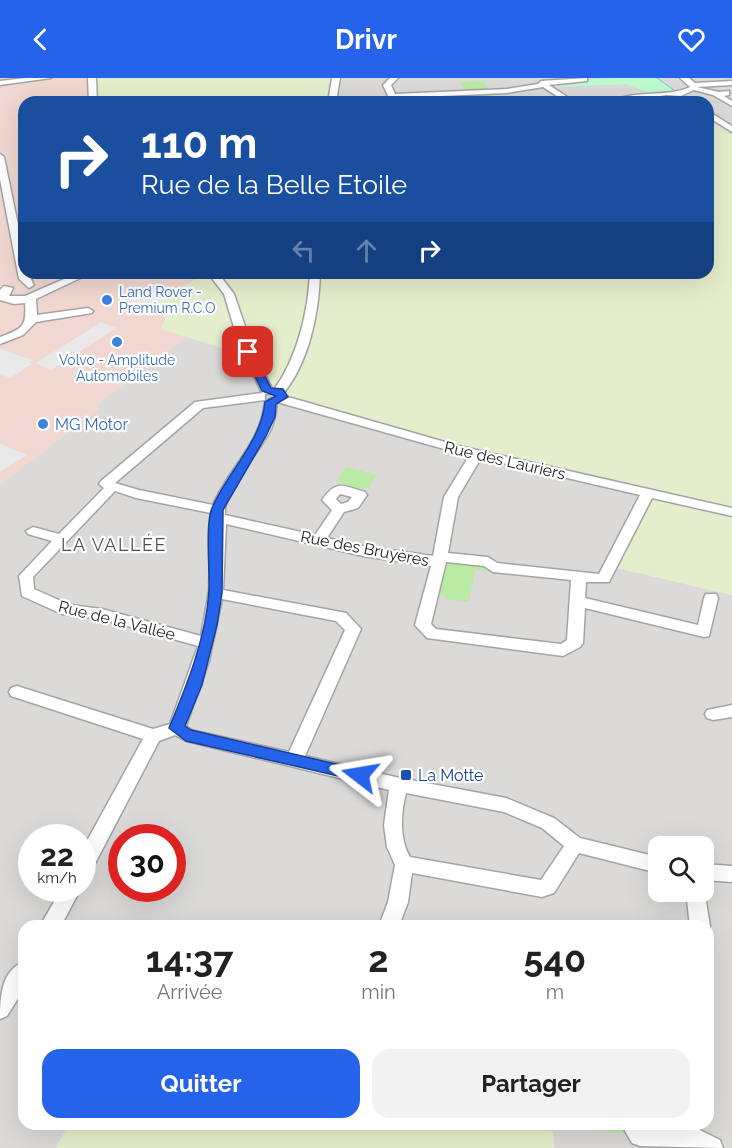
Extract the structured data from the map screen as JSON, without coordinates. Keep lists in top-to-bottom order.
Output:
{
  "streets": {
    "street": ["Rue des Lauriers", "Rue des Bruyères", "Rue de la Vallée"]
  },
  "crossings": [
    ["Rue des Lauriers", "Rue de la Vallée"],
    ["Rue des Bruyères", "Rue de la Vallée"]
  ],
  "districts": ["LA VALLÉE"],
  "places": {
    "other": ["Land Rover - Premium R.C.O", "Volvo - Amplitude Automobiles", "MG Motor"],
    "transit": ["La Motte"]
  },
  "page": {
    "header": "Drivr",
    "turn": ["110 m", "Rue de la Belle Etoile"],
    "speed": "22 km/h",
    "limit": "30",
    "eta": [
      "14:37",
      "Arrivée",
      "2",
      "min",
      "540",
      "m"
    ],
    "buttons": ["Quitter", "Partager"]
  }
}
